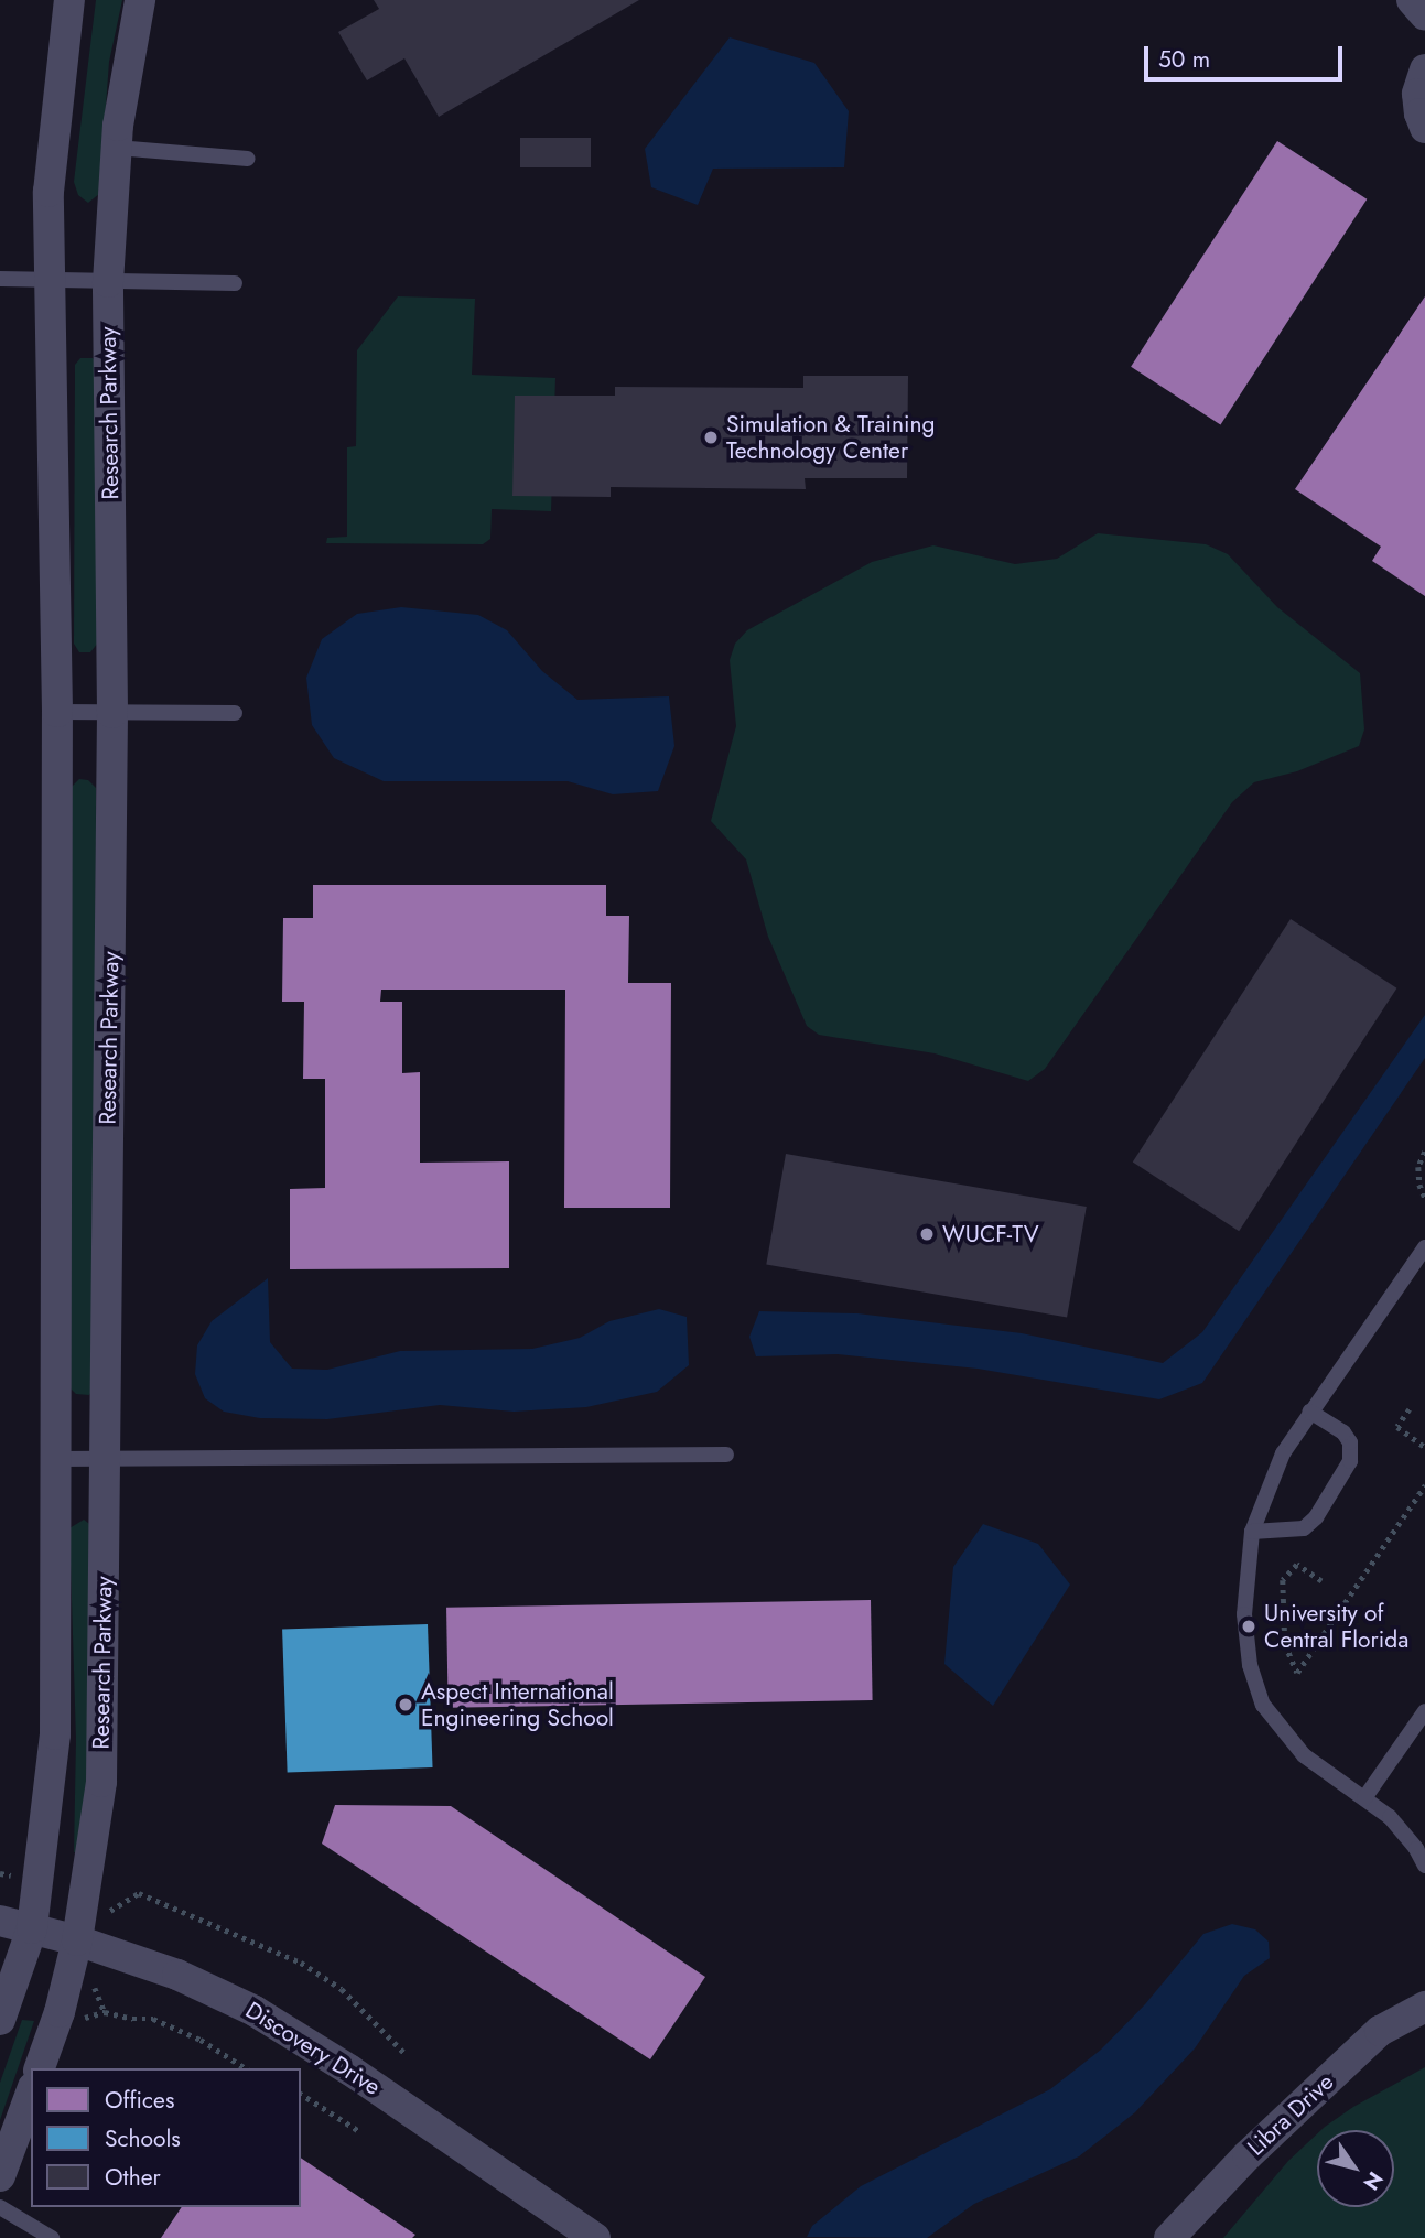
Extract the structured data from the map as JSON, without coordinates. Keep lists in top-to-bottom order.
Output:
{
  "streets": {
    "street": ["Research Parkway", "Discovery Drive", "Libra Drive"]
  },
  "crossings": [
    ["Research Parkway", "Discovery Drive"]
  ],
  "places": [
    "Simulation & Training Technology Center",
    "WUCF-TV",
    "University of Central Florida",
    "Aspect International Engineering School"
  ],
  "legend": ["Offices", "Schools", "Other"],
  "scale_bar": "50 m",
  "north": "bottom right"
}
